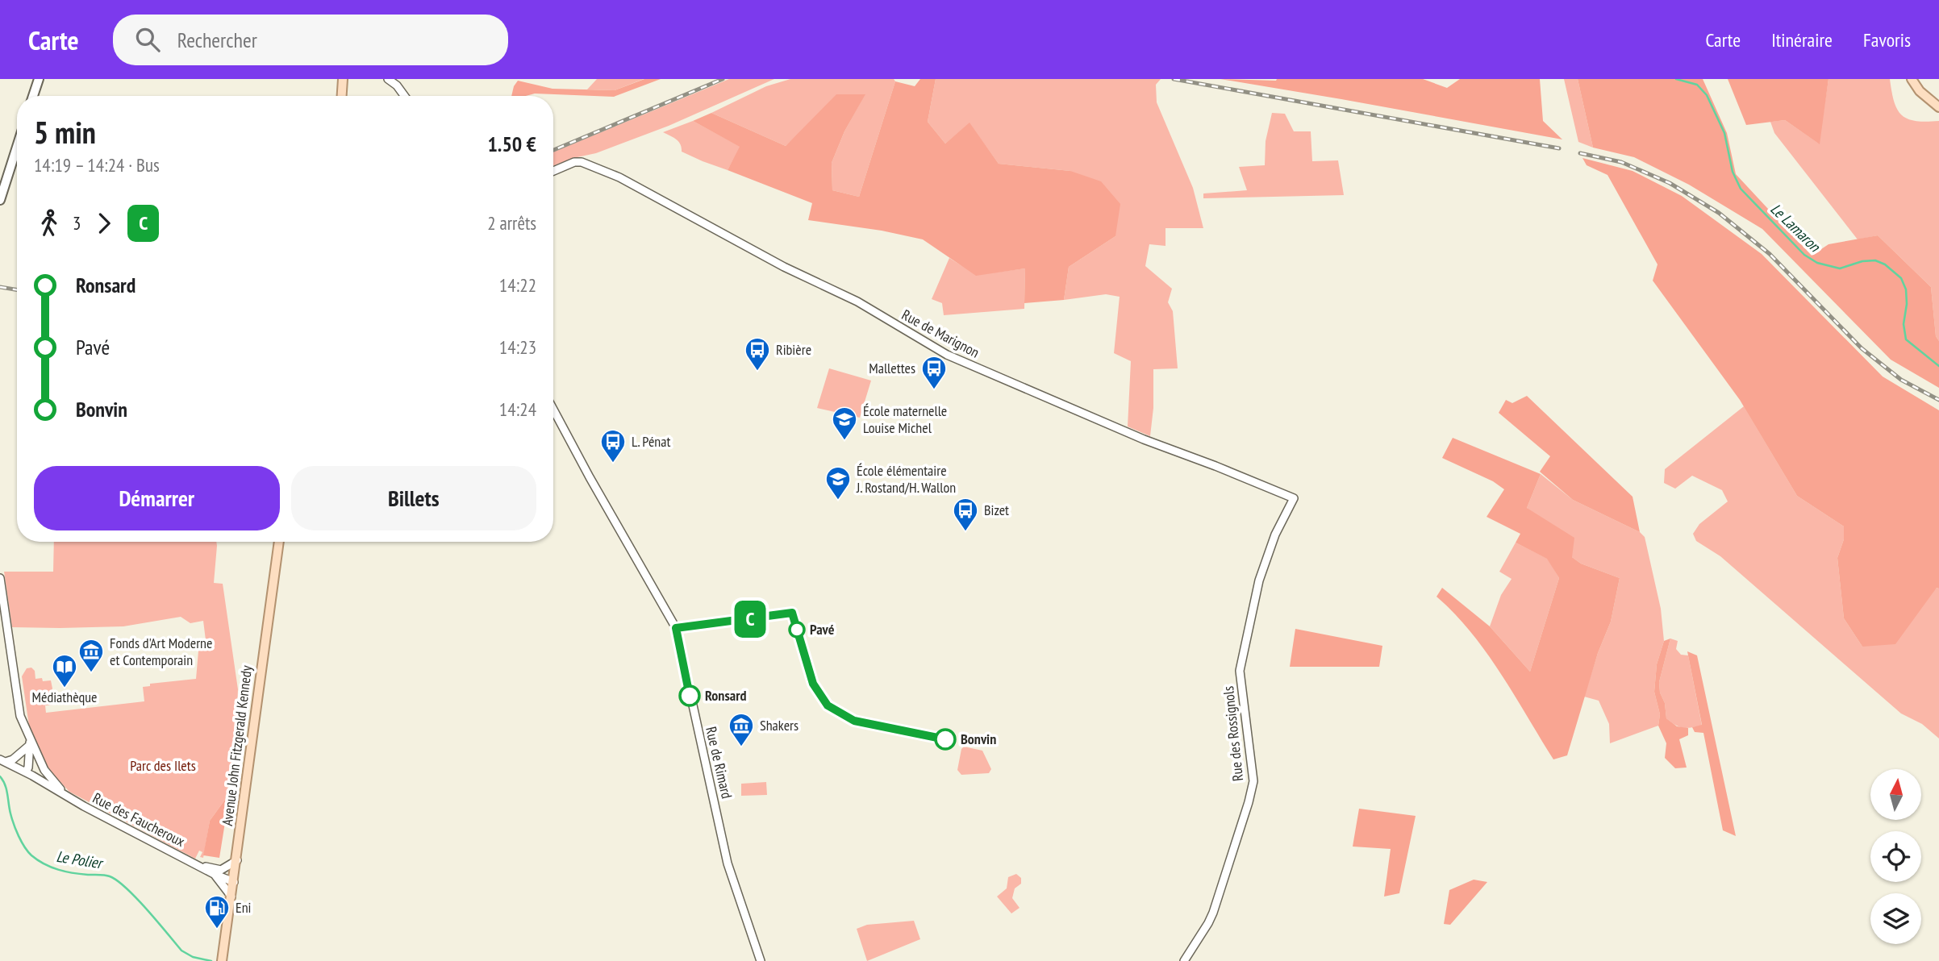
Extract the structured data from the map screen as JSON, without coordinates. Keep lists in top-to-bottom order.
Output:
{
  "streets": {
    "main road": ["Avenue John Fitzgerald Kennedy"],
    "street": [
      "Rue de Marignon",
      "Rue des Rossignols",
      "Rue de Rimard",
      "Rue des Faucheroux"
    ]
  },
  "crossings": [
    ["Rue de Marignon", "Rue des Rossignols"]
  ],
  "water": ["Le Lamaron", "Le Polier"],
  "parks": ["Parc des Ilets"],
  "places": {
    "bus stop": [
      "Ribière",
      "Mallettes",
      "L. Pénat",
      "Bizet"
    ],
    "school or university": ["École maternelle Louise Michel", "École élémentaire J. Rostand/H. Wallon"],
    "other": ["Pavé", "Ronsard", "Bonvin"],
    "museum": ["Fonds d'Art Moderne et Contemporain", "Shakers"],
    "library": ["Médiathèque"],
    "fuel station": ["Eni"]
  },
  "lines": ["bus line C"],
  "north": "top",
  "page": {
    "header": "Carte",
    "search": "Rechercher",
    "nav": ["Carte", "Itinéraire", "Favoris"],
    "on_map": "C",
    "heading": ["5 min", "14:19 – 14:24 · Bus", "1.50 €"],
    "legs": ["3", "C", "2 arrêts"],
    "list": [
      {
        "name": "Ronsard",
        "value": "14:22"
      },
      {
        "name": "Pavé",
        "value": "14:23"
      },
      {
        "name": "Bonvin",
        "value": "14:24"
      }
    ],
    "buttons": ["Démarrer", "Billets"]
  }
}
